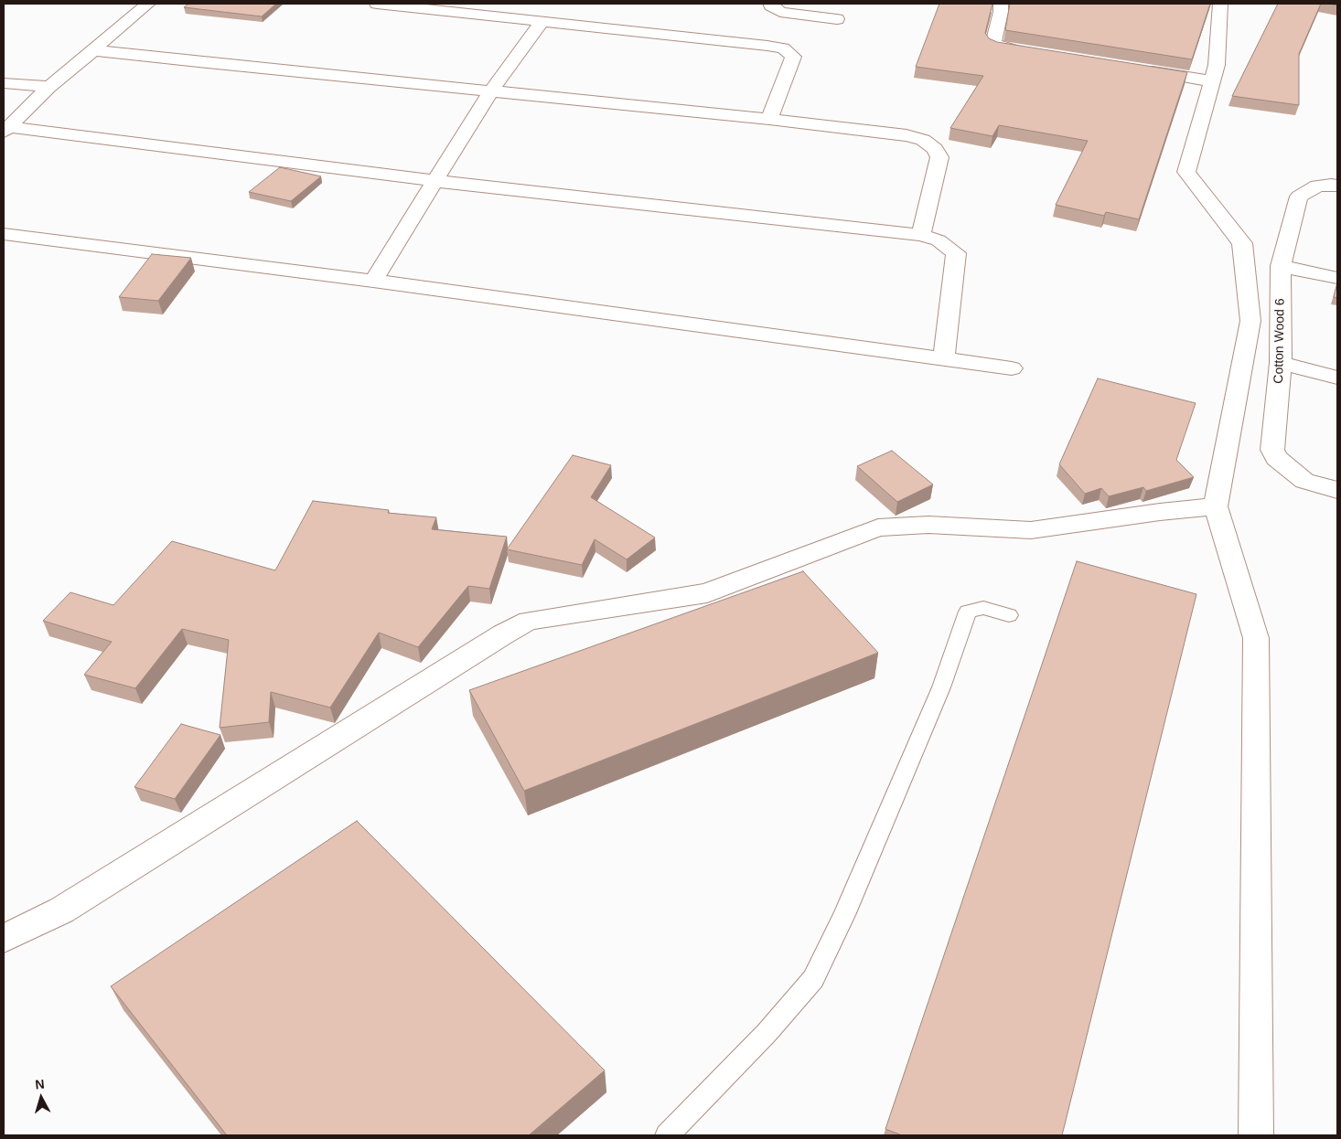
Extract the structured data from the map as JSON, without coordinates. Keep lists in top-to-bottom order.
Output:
{
  "streets": {
    "street": ["Cotton Wood 6"]
  },
  "north": "top"
}
